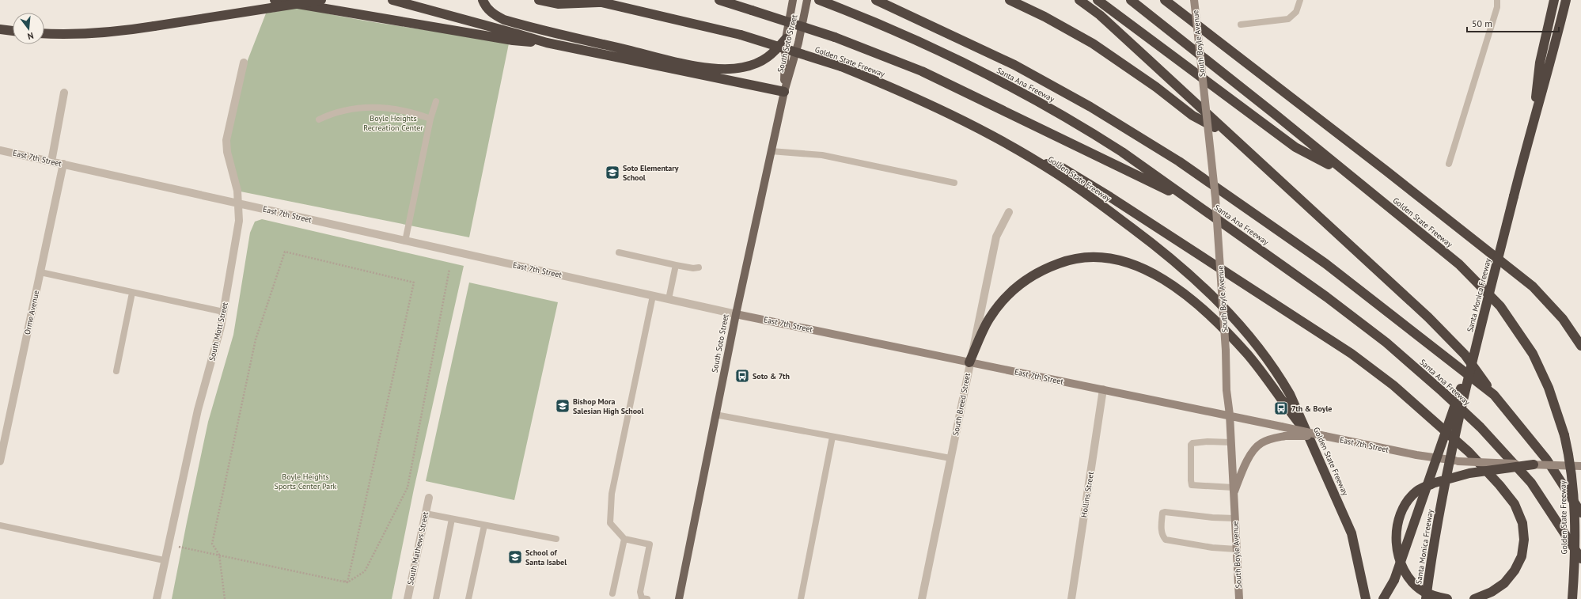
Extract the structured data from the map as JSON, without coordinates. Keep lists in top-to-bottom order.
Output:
{
  "streets": {
    "highway": ["Golden State Freeway", "Santa Ana Freeway", "Santa Monica Freeway"],
    "main road": ["South Soto Street", "South Boyle Avenue", "East 7th Street"],
    "street": [
      "Orme Avenue",
      "South Mott Street",
      "South Breed Street",
      "Hollins Street",
      "South Mathews Street"
    ]
  },
  "crossings": [
    ["South Soto Street", "East 7th Street"],
    ["South Boyle Avenue", "East 7th Street"],
    ["East 7th Street", "Orme Avenue"],
    ["East 7th Street", "South Mott Street"],
    ["East 7th Street", "South Breed Street"],
    ["East 7th Street", "Hollins Street"]
  ],
  "parks": ["Boyle Heights Recreation Center", "Boyle Heights Sports Center Park"],
  "places": {
    "school or university": ["Soto Elementary School", "Bishop Mora Salesian High School", "School of Santa Isabel"],
    "bus stop": ["Soto & 7th", "7th & Boyle"]
  },
  "scale_bar": "50 m",
  "north": "bottom"
}
